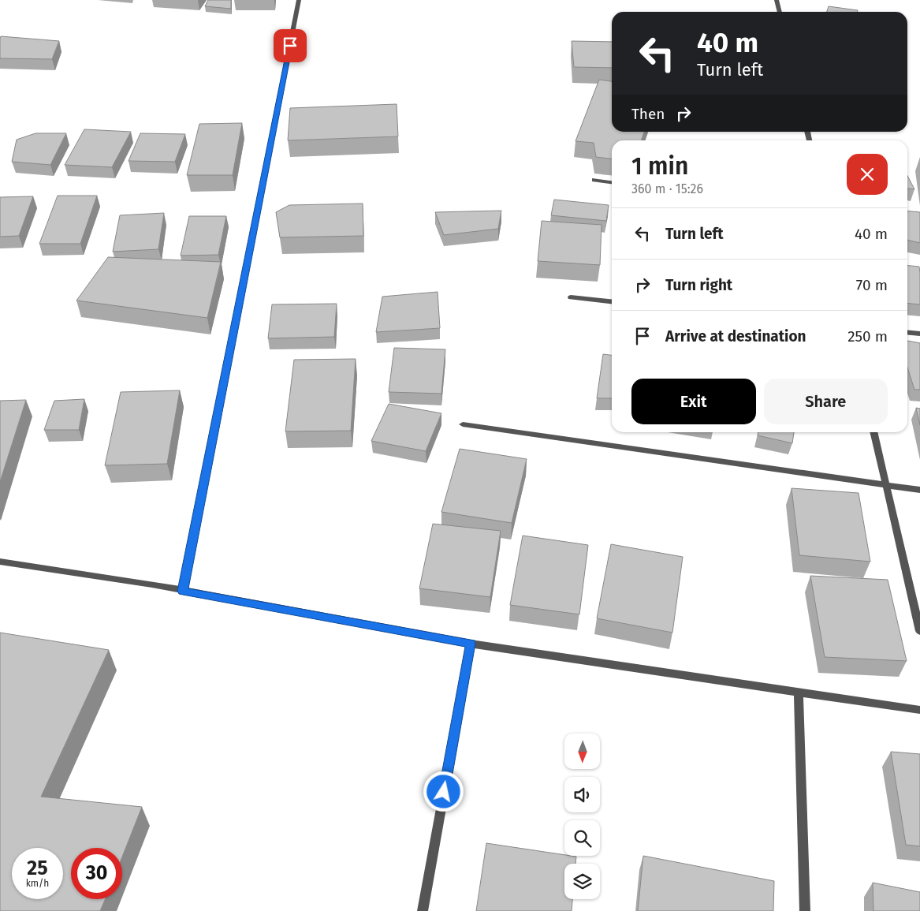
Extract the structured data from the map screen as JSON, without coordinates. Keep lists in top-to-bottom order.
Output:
{
  "north": "bottom",
  "page": {
    "turn": ["40 m", "Turn left"],
    "then": "Then",
    "heading": ["1 min", "360 m · 15:26"],
    "list": [
      {
        "name": "Turn left",
        "value": "40 m"
      },
      {
        "name": "Turn right",
        "value": "70 m"
      },
      {
        "name": "Arrive at destination",
        "value": "250 m"
      }
    ],
    "buttons": ["Exit", "Share"],
    "speed": "25 km/h",
    "limit": "30"
  }
}
